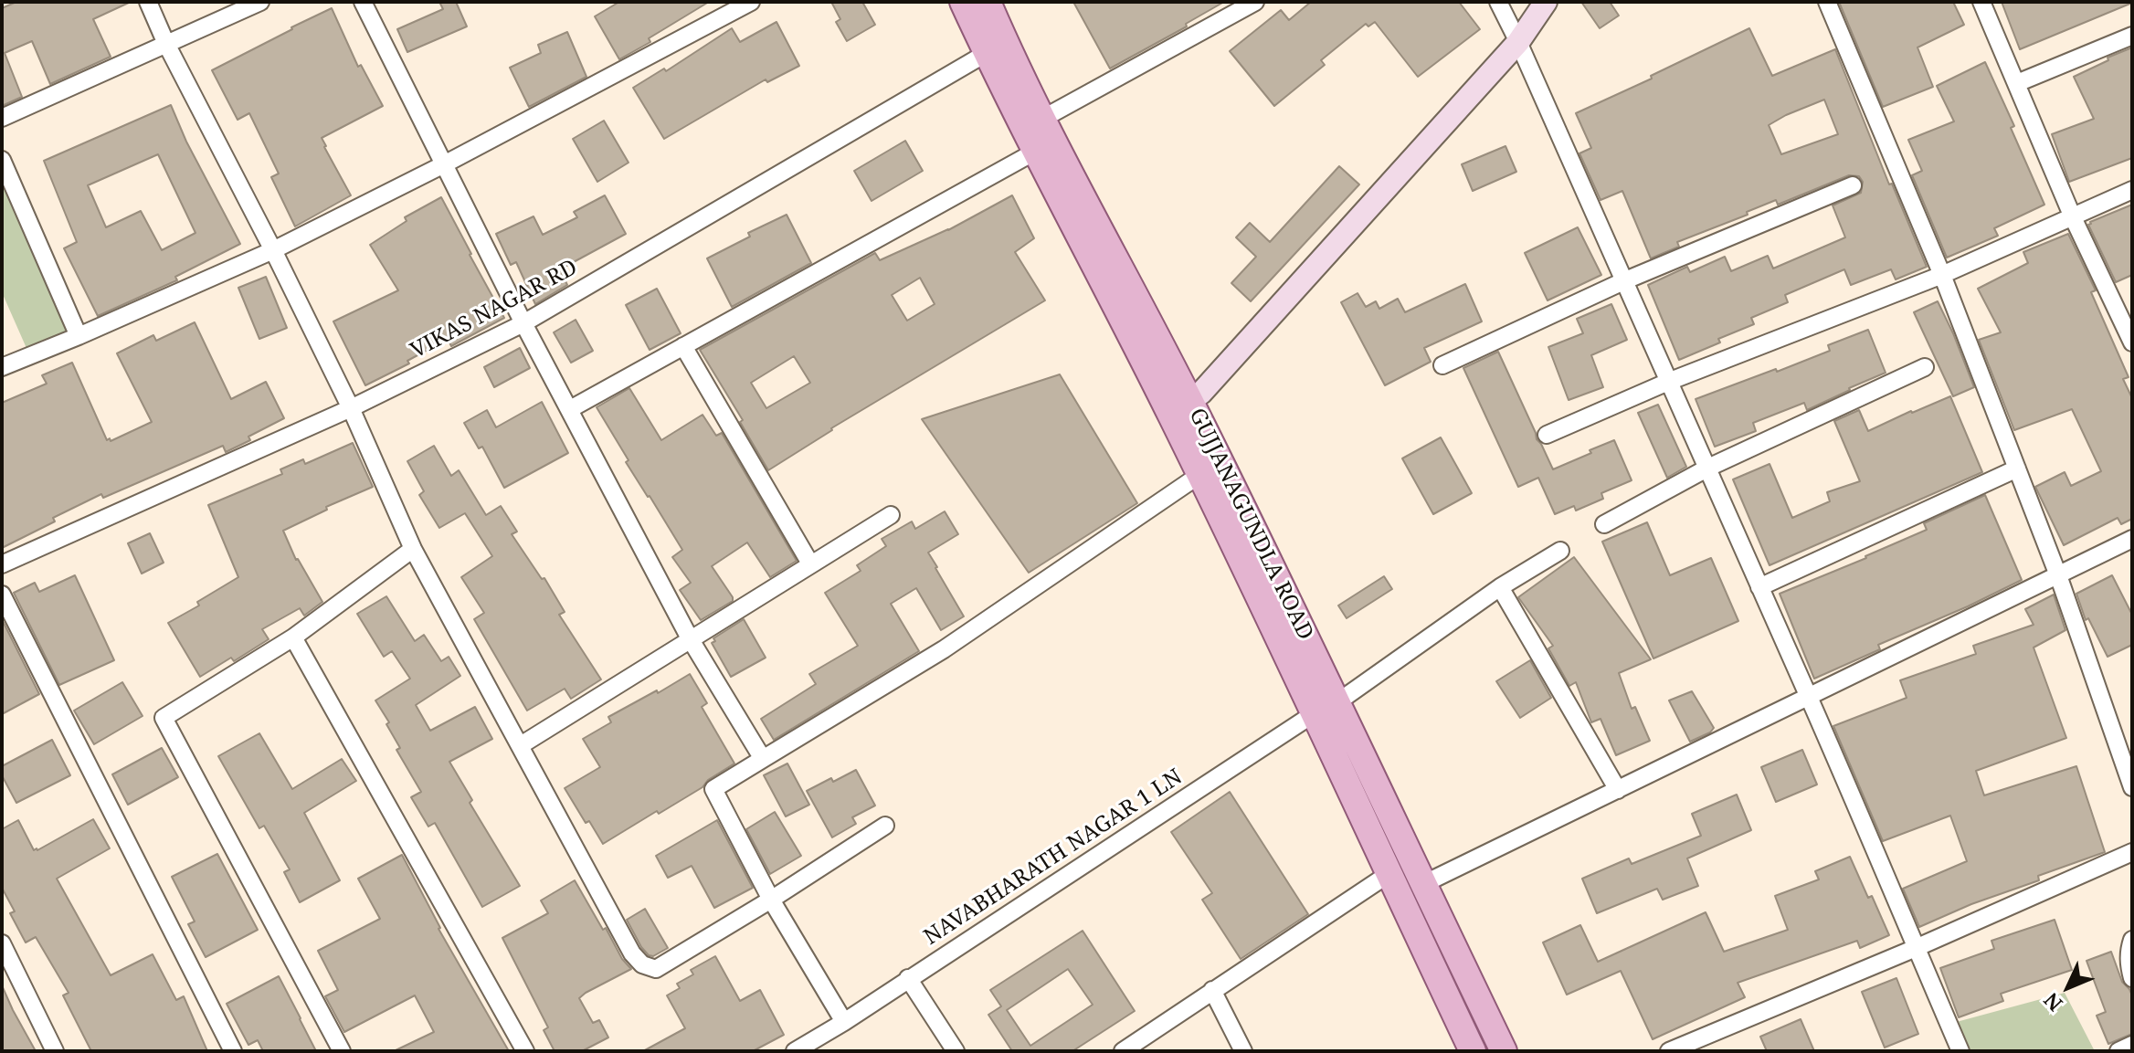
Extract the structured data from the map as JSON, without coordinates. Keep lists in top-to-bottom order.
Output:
{
  "streets": {
    "main road": ["GUJJANAGUNDLA ROAD"],
    "street": ["VIKAS NAGAR RD", "NAVABHARATH NAGAR 1 LN"]
  },
  "crossings": [
    ["VIKAS NAGAR RD", "GUJJANAGUNDLA ROAD"],
    ["GUJJANAGUNDLA ROAD", "NAVABHARATH NAGAR 1 LN"]
  ],
  "north": "bottom left"
}
